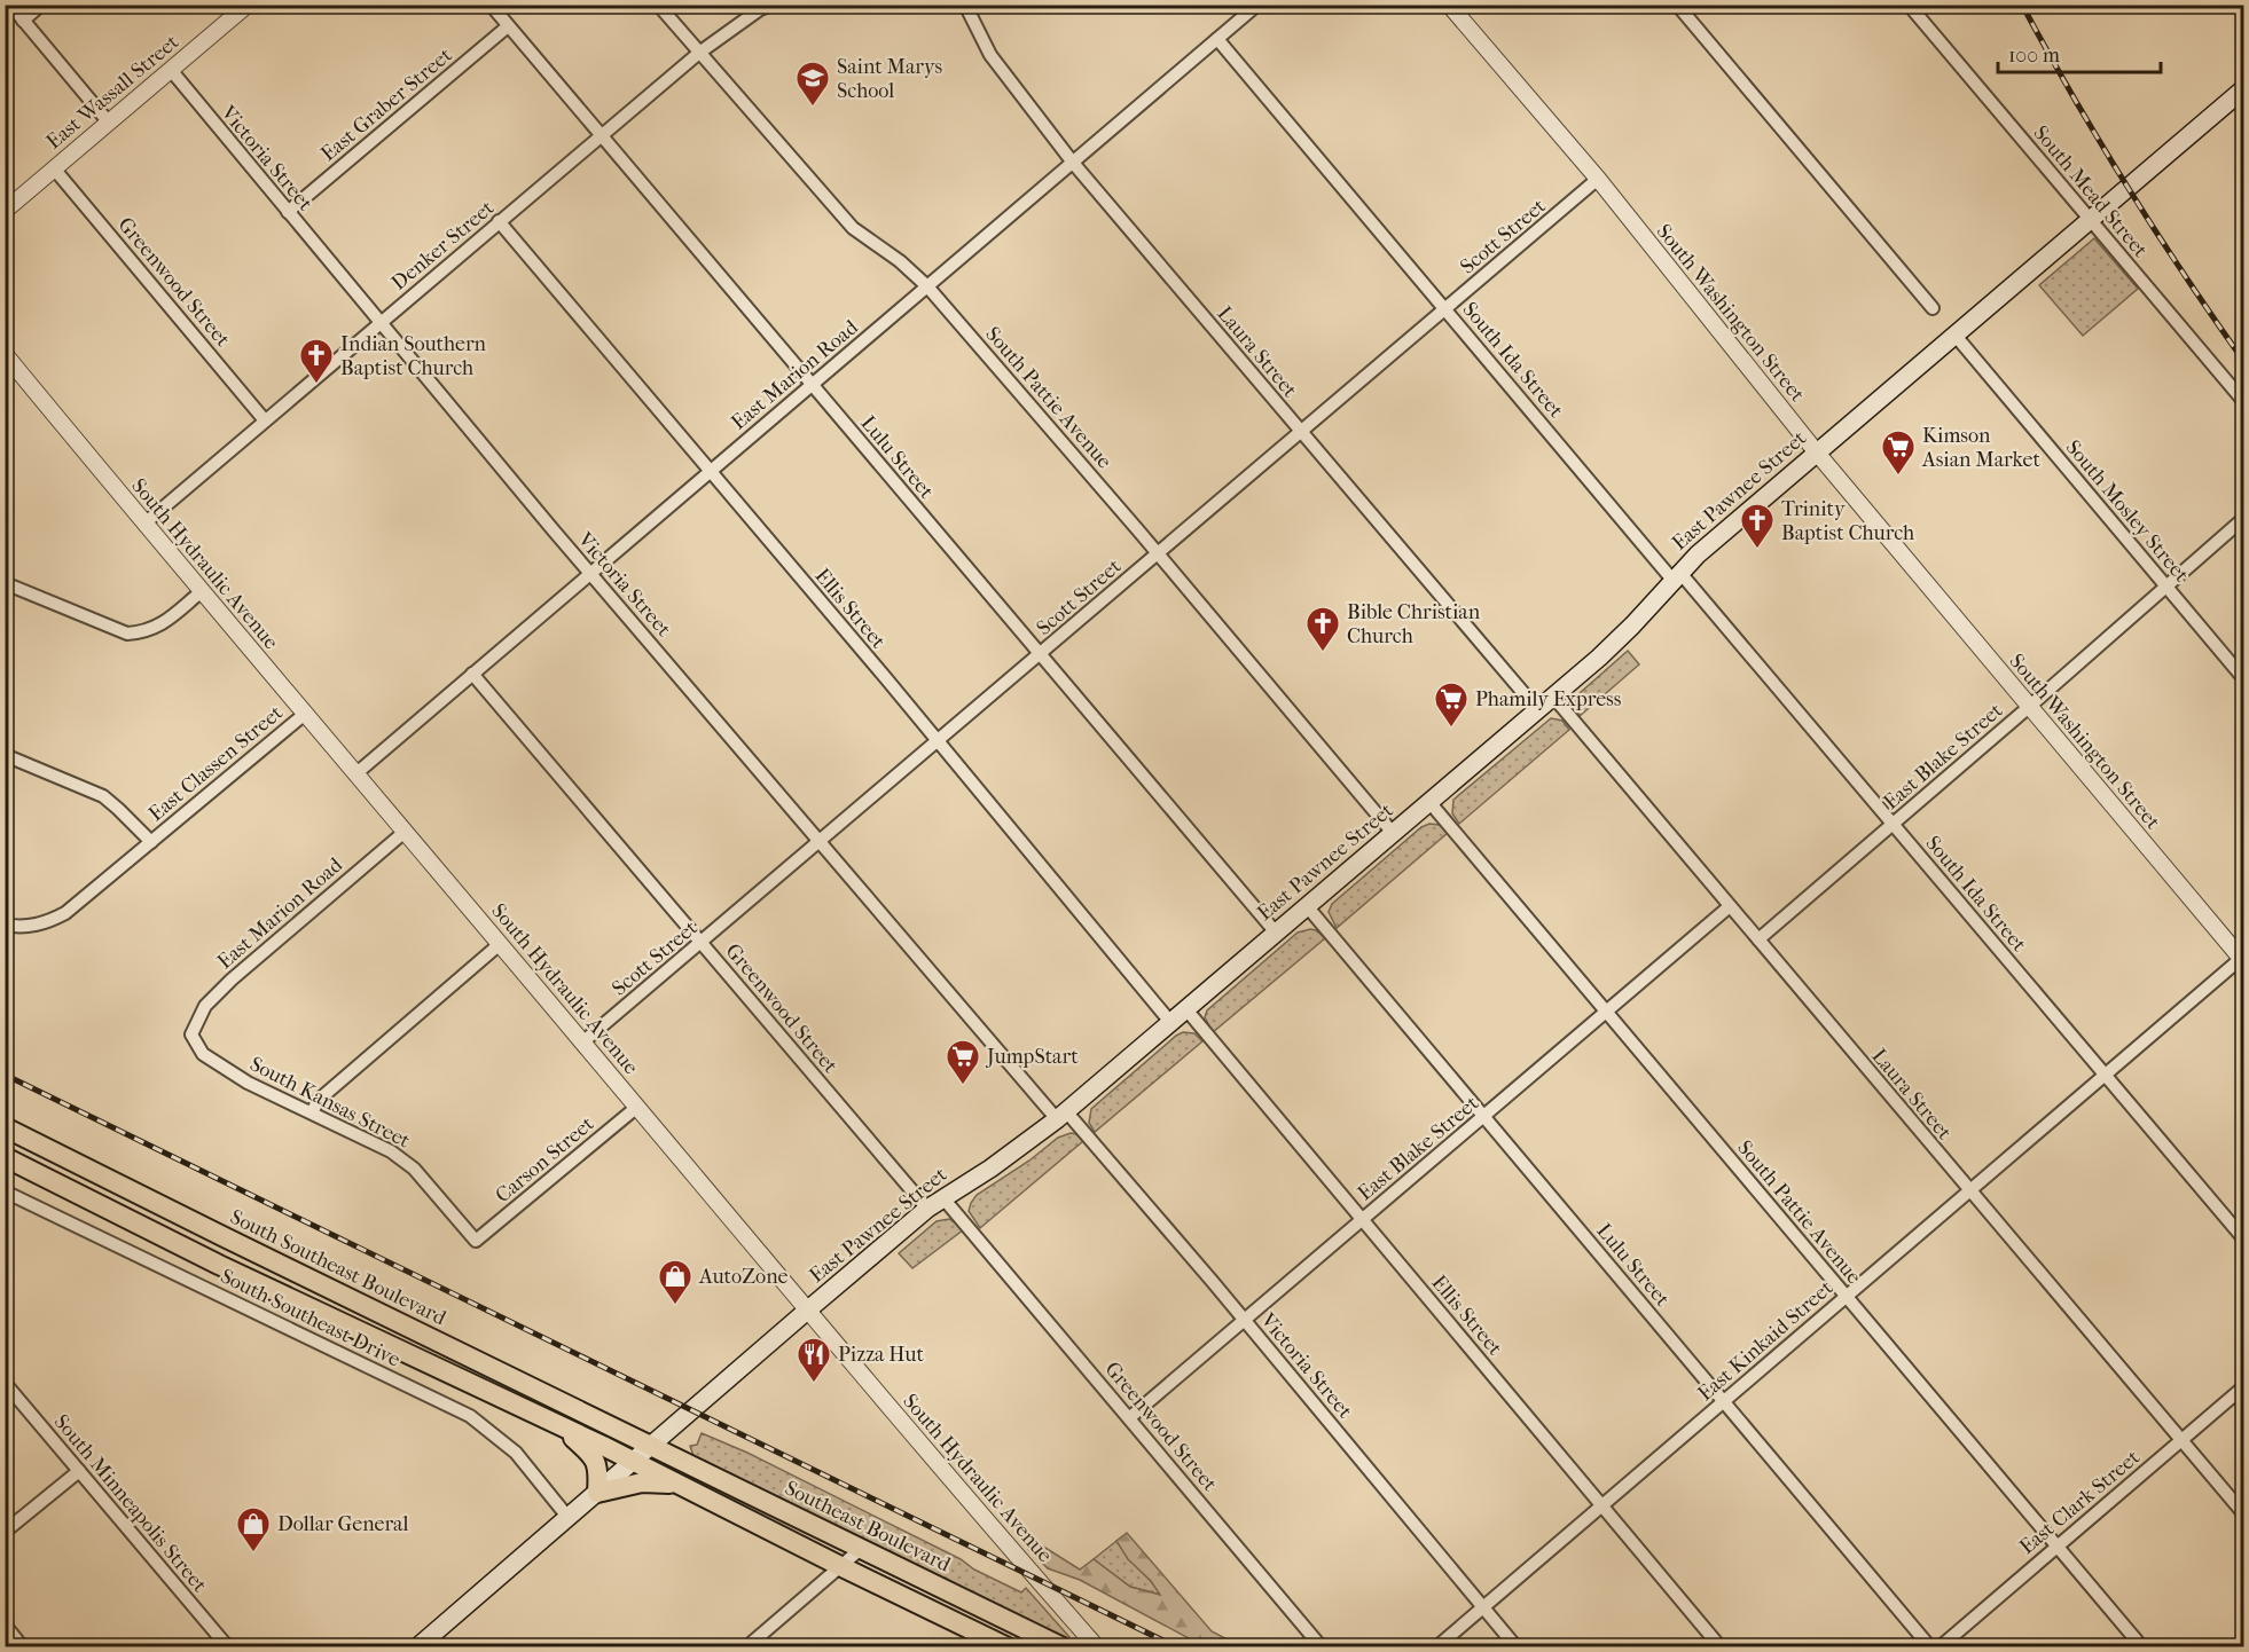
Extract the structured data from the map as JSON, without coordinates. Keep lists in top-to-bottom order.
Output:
{
  "streets": {
    "main road": ["East Pawnee Street", "South Southeast Boulevard", "Southeast Boulevard"],
    "street": [
      "East Wassall Street",
      "East Graber Street",
      "Victoria Street",
      "South Mead Street",
      "Scott Street",
      "Denker Street",
      "Greenwood Street",
      "South Washington Street",
      "Laura Street",
      "South Ida Street",
      "East Marion Road",
      "South Pattie Avenue",
      "Lulu Street",
      "South Mosley Street",
      "South Hydraulic Avenue",
      "Ellis Street",
      "East Blake Street",
      "East Classen Street",
      "South Kansas Street",
      "Carson Street",
      "South Southeast Drive",
      "East Kinkaid Street",
      "East Clark Street",
      "South Minneapolis Street"
    ]
  },
  "crossings": [
    ["East Wassall Street", "Victoria Street"],
    ["East Wassall Street", "Greenwood Street"],
    ["East Graber Street", "Victoria Street"],
    ["East Graber Street", "Lulu Street"],
    ["Victoria Street", "Scott Street"],
    ["Victoria Street", "Denker Street"],
    ["Victoria Street", "East Marion Road"],
    ["Victoria Street", "East Pawnee Street"],
    ["Victoria Street", "East Blake Street"],
    ["Victoria Street", "East Kinkaid Street"],
    ["South Mead Street", "East Pawnee Street"],
    ["Scott Street", "Greenwood Street"],
    ["Scott Street", "South Washington Street"],
    ["Scott Street", "Laura Street"],
    ["Scott Street", "South Ida Street"],
    ["Scott Street", "South Pattie Avenue"],
    ["Scott Street", "Lulu Street"],
    ["Scott Street", "South Hydraulic Avenue"],
    ["Scott Street", "Ellis Street"],
    ["Denker Street", "Greenwood Street"],
    ["Denker Street", "South Pattie Avenue"],
    ["Denker Street", "Lulu Street"],
    ["Denker Street", "South Hydraulic Avenue"],
    ["Denker Street", "Ellis Street"],
    ["Greenwood Street", "East Marion Road"],
    ["Greenwood Street", "East Pawnee Street"],
    ["Greenwood Street", "East Blake Street"],
    ["South Washington Street", "East Pawnee Street"],
    ["South Washington Street", "East Blake Street"],
    ["South Washington Street", "East Kinkaid Street"],
    ["Laura Street", "East Marion Road"],
    ["Laura Street", "East Pawnee Street"],
    ["Laura Street", "East Blake Street"],
    ["Laura Street", "East Kinkaid Street"],
    ["Laura Street", "East Clark Street"],
    ["South Ida Street", "East Marion Road"],
    ["South Ida Street", "East Pawnee Street"],
    ["South Ida Street", "East Blake Street"],
    ["South Ida Street", "East Kinkaid Street"],
    ["East Marion Road", "South Pattie Avenue"],
    ["East Marion Road", "Lulu Street"],
    ["East Marion Road", "South Hydraulic Avenue"],
    ["East Marion Road", "Ellis Street"],
    ["East Marion Road", "South Kansas Street"],
    ["South Pattie Avenue", "East Pawnee Street"],
    ["South Pattie Avenue", "East Blake Street"],
    ["South Pattie Avenue", "East Kinkaid Street"],
    ["South Pattie Avenue", "East Clark Street"],
    ["Lulu Street", "East Pawnee Street"],
    ["Lulu Street", "East Blake Street"],
    ["Lulu Street", "East Kinkaid Street"],
    ["East Pawnee Street", "South Mosley Street"],
    ["East Pawnee Street", "South Hydraulic Avenue"],
    ["East Pawnee Street", "Ellis Street"],
    ["East Pawnee Street", "South Southeast Boulevard"],
    ["East Pawnee Street", "South Southeast Drive"],
    ["East Pawnee Street", "Southeast Boulevard"],
    ["South Mosley Street", "East Blake Street"],
    ["South Hydraulic Avenue", "East Classen Street"],
    ["South Hydraulic Avenue", "Carson Street"],
    ["Ellis Street", "East Blake Street"],
    ["Ellis Street", "East Kinkaid Street"],
    ["South Kansas Street", "Carson Street"],
    ["South Southeast Boulevard", "Southeast Boulevard"]
  ],
  "places": {
    "school or university": ["Saint Marys School"],
    "church": ["Indian Southern Baptist Church", "Trinity Baptist Church", "Bible Christian Church"],
    "supermarket": ["Kimson Asian Market", "Phamily Express", "JumpStart"],
    "shop": ["AutoZone", "Dollar General"],
    "restaurant": ["Pizza Hut"]
  },
  "scale_bar": "100 m"
}
